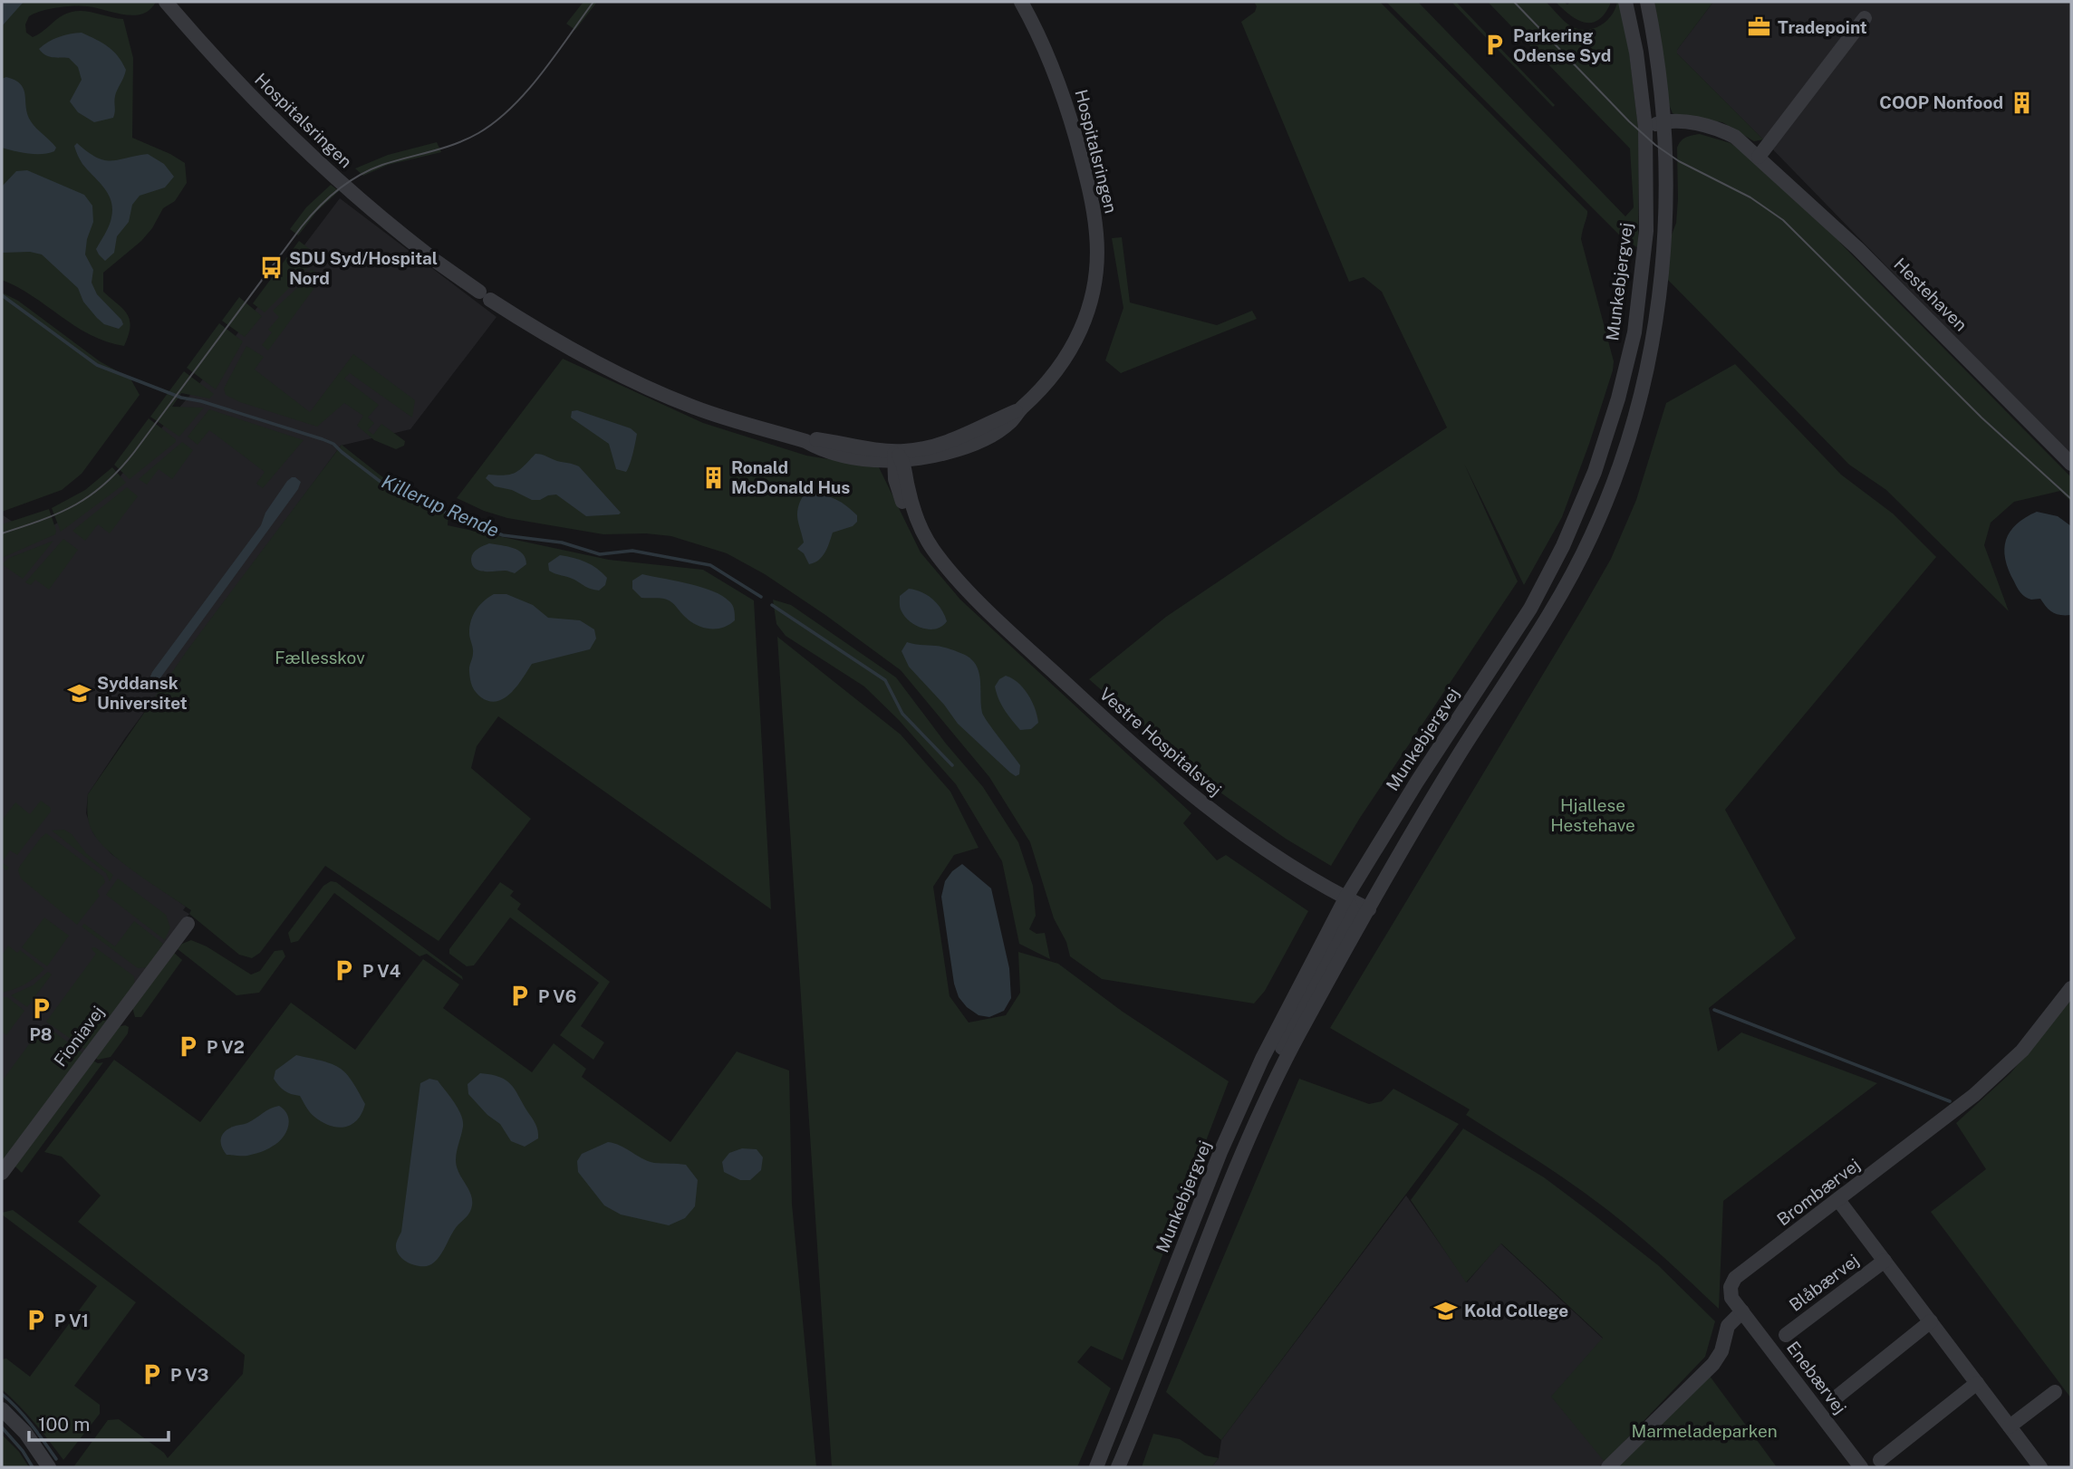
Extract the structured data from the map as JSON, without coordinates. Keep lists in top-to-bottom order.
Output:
{
  "streets": {
    "street": [
      "Hospitalsringen",
      "Munkebjergvej",
      "Hestehaven",
      "Vestre Hospitalsvej",
      "Fioniavej",
      "Brombærvej",
      "Blåbærvej",
      "Enebærvej"
    ]
  },
  "crossings": [
    ["Hospitalsringen", "Vestre Hospitalsvej"],
    ["Munkebjergvej", "Hestehaven"],
    ["Munkebjergvej", "Vestre Hospitalsvej"],
    ["Brombærvej", "Blåbærvej"],
    ["Brombærvej", "Enebærvej"]
  ],
  "water": ["Killerup Rende"],
  "parks": ["Fællesskov", "Hjallese Hestehave", "Marmeladeparken"],
  "places": {
    "office": ["Tradepoint"],
    "parking": [
      "Parkering Odense Syd",
      "P V4",
      "P V6",
      "P8",
      "P V2",
      "P V1",
      "P V3"
    ],
    "building": ["COOP Nonfood", "Ronald McDonald Hus"],
    "bus stop": ["SDU Syd/Hospital Nord"],
    "school or university": ["Syddansk Universitet", "Kold College"]
  },
  "scale_bar": "100 m"
}
